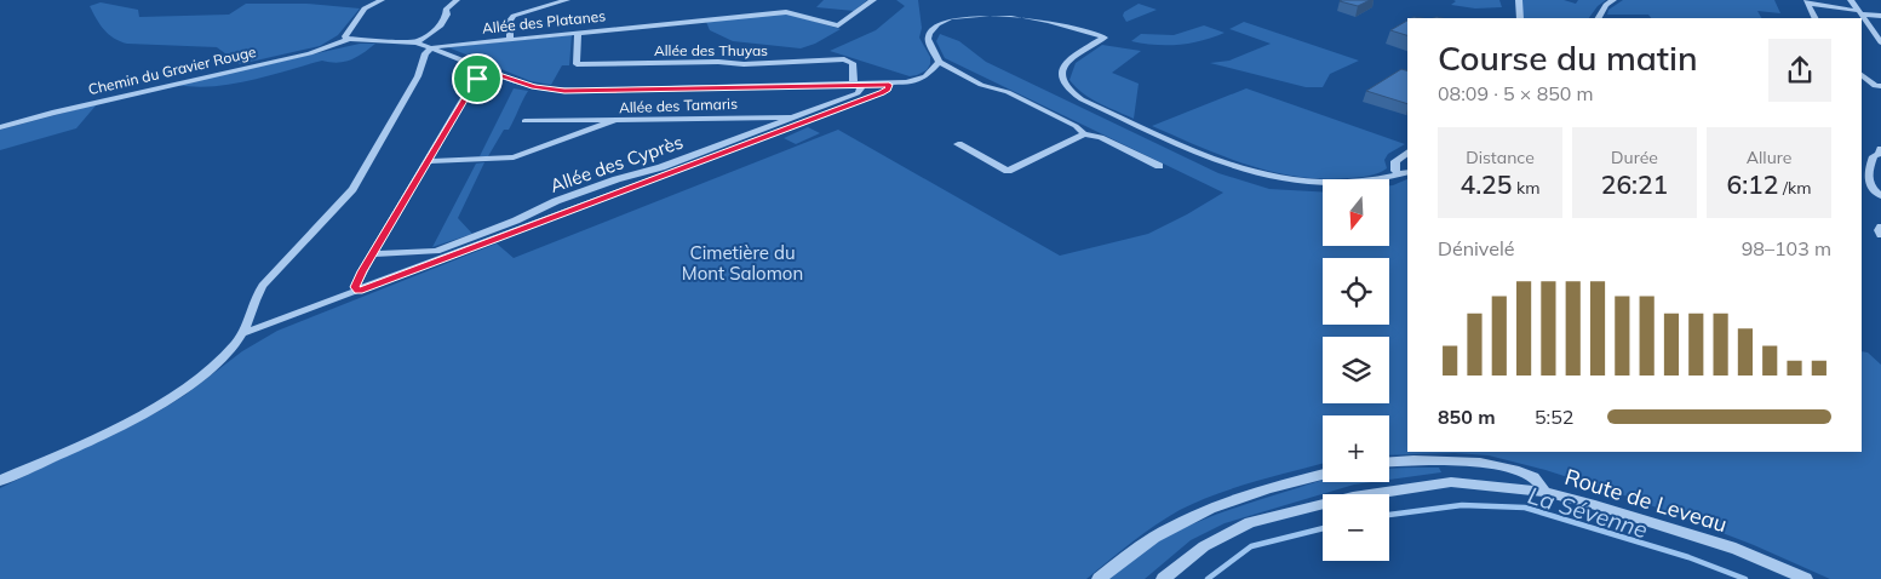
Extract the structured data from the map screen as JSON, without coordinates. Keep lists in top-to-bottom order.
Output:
{
  "streets": {
    "street": [
      "Allée des Platanes",
      "Allée des Thuyas",
      "Chemin du Gravier Rouge",
      "Allée des Tamaris",
      "Allée des Cyprès",
      "Route de Leveau"
    ]
  },
  "crossings": [
    ["Allée des Platanes", "Allée des Thuyas"],
    ["Allée des Thuyas", "Allée des Cyprès"],
    ["Allée des Tamaris", "Allée des Cyprès"]
  ],
  "water": ["La Sévenne"],
  "parks": ["Cimetière du Mont Salomon"],
  "north": "bottom",
  "page": {
    "heading": ["Course du matin", "08:09 · 5 × 850 m"],
    "stats": [
      ["Distance", "4.25 km"],
      ["Durée", "26:21"],
      ["Allure", "6:12 /km"]
    ],
    "map_buttons": ["+", "−"],
    "chart": ["Dénivelé", "98–103 m"],
    "list": [
      {
        "name": "850 m",
        "note": "5:52"
      }
    ]
  }
}
